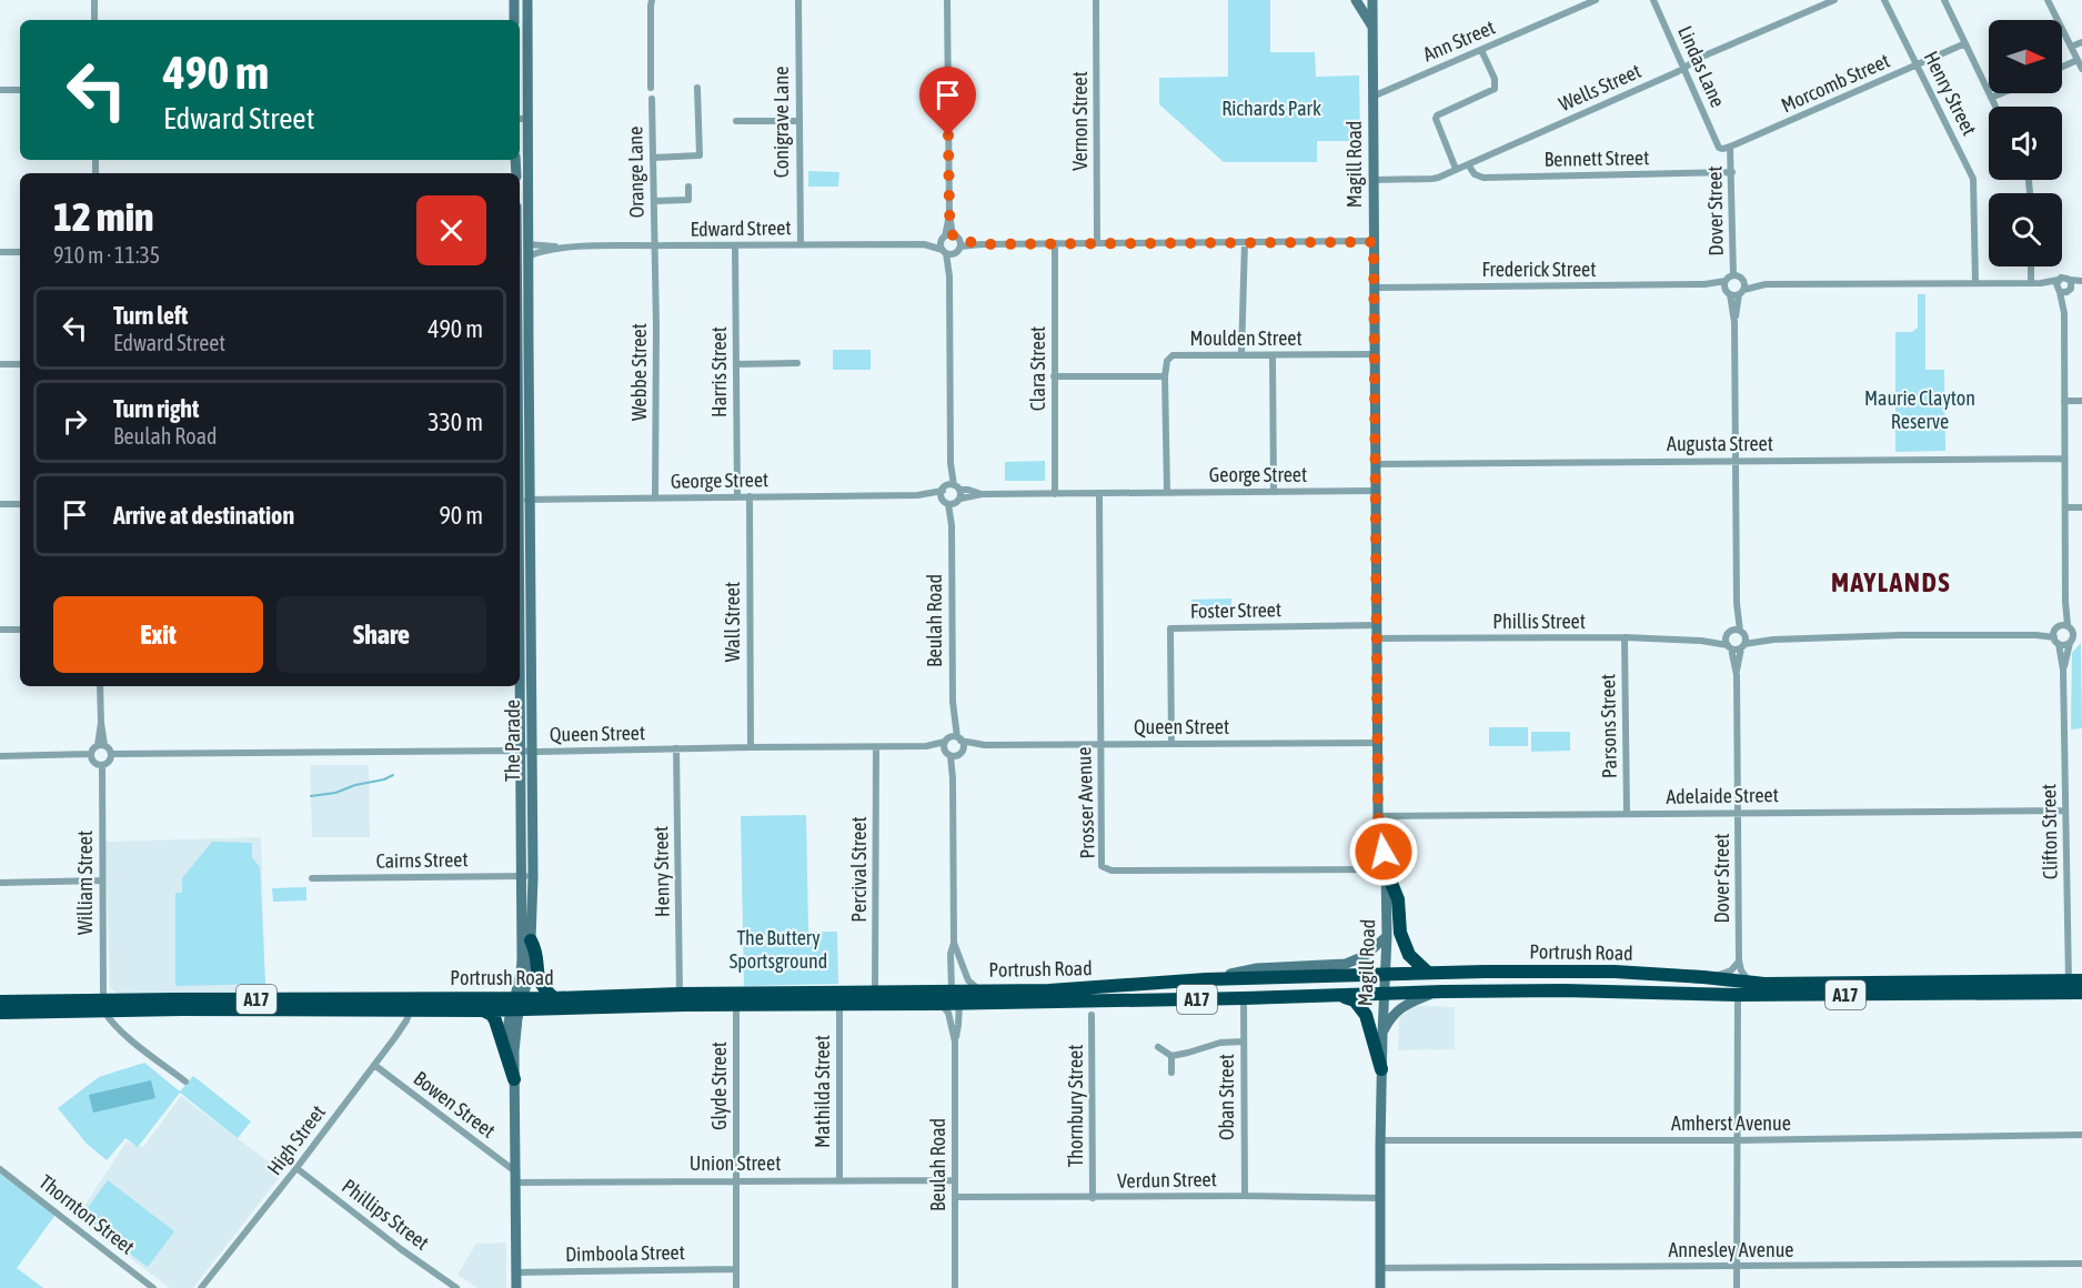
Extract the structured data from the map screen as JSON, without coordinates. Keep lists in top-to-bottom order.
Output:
{
  "streets": {
    "highway": ["Portrush Road", "A17"],
    "main road": ["Magill Road", "The Parade"],
    "street": [
      "Ann Street",
      "Lindas Lane",
      "Morcomb Street",
      "Wells Street",
      "Henry Street",
      "Vernon Street",
      "Conigrave Lane",
      "Bennett Street",
      "Orange Lane",
      "Dover Street",
      "Edward Street",
      "Frederick Street",
      "Moulden Street",
      "Clara Street",
      "Webbe Street",
      "Harris Street",
      "Augusta Street",
      "George Street",
      "Foster Street",
      "Beulah Road",
      "Wall Street",
      "Phillis Street",
      "Parsons Street",
      "Queen Street",
      "Adelaide Street",
      "Prosser Avenue",
      "Clifton Street",
      "Cairns Street",
      "Percival Street",
      "William Street",
      "Glyde Street",
      "Mathilda Street",
      "Oban Street",
      "Bowen Street",
      "Thornbury Street",
      "Amherst Avenue",
      "High Street",
      "Union Street",
      "Verdun Street",
      "Thornton Street",
      "Phillips Street",
      "Annesley Avenue",
      "Dimboola Street"
    ]
  },
  "crossings": [
    ["Ann Street", "Magill Road"],
    ["Lindas Lane", "Morcomb Street"],
    ["Lindas Lane", "Wells Street"],
    ["Morcomb Street", "Henry Street"],
    ["Morcomb Street", "Dover Street"],
    ["Wells Street", "Bennett Street"],
    ["Wells Street", "Magill Road"],
    ["Henry Street", "Queen Street"],
    ["Henry Street", "Portrush Road"],
    ["Vernon Street", "Edward Street"],
    ["Conigrave Lane", "Edward Street"],
    ["Bennett Street", "Dover Street"],
    ["Magill Road", "Edward Street"],
    ["Magill Road", "Frederick Street"],
    ["Magill Road", "Moulden Street"],
    ["Magill Road", "Augusta Street"],
    ["Magill Road", "George Street"],
    ["Magill Road", "Foster Street"],
    ["Magill Road", "Phillis Street"],
    ["Magill Road", "Queen Street"],
    ["Magill Road", "Adelaide Street"],
    ["Magill Road", "Prosser Avenue"],
    ["Magill Road", "Portrush Road"],
    ["Magill Road", "Amherst Avenue"],
    ["Magill Road", "Verdun Street"],
    ["Magill Road", "Annesley Avenue"],
    ["Orange Lane", "Edward Street"],
    ["Orange Lane", "Webbe Street"],
    ["Dover Street", "Frederick Street"],
    ["Dover Street", "Augusta Street"],
    ["Dover Street", "Phillis Street"],
    ["Dover Street", "Adelaide Street"],
    ["Dover Street", "Portrush Road"],
    ["Edward Street", "Clara Street"],
    ["Edward Street", "Webbe Street"],
    ["Edward Street", "Harris Street"],
    ["Edward Street", "Beulah Road"],
    ["Edward Street", "The Parade"],
    ["Clara Street", "George Street"],
    ["Webbe Street", "George Street"],
    ["Harris Street", "George Street"],
    ["Augusta Street", "Clifton Street"],
    ["George Street", "Beulah Road"],
    ["George Street", "Wall Street"],
    ["George Street", "The Parade"],
    ["George Street", "Prosser Avenue"],
    ["Foster Street", "Queen Street"],
    ["Beulah Road", "Queen Street"],
    ["Beulah Road", "Portrush Road"],
    ["Beulah Road", "Union Street"],
    ["Beulah Road", "Verdun Street"],
    ["Wall Street", "Queen Street"],
    ["Phillis Street", "Parsons Street"],
    ["Phillis Street", "Clifton Street"],
    ["Parsons Street", "Adelaide Street"],
    ["Queen Street", "The Parade"],
    ["Queen Street", "Prosser Avenue"],
    ["Queen Street", "Percival Street"],
    ["Queen Street", "William Street"],
    ["The Parade", "Cairns Street"],
    ["The Parade", "Portrush Road"],
    ["The Parade", "Bowen Street"],
    ["The Parade", "Union Street"],
    ["The Parade", "Dimboola Street"],
    ["Adelaide Street", "Clifton Street"],
    ["Clifton Street", "Portrush Road"],
    ["Percival Street", "Portrush Road"],
    ["William Street", "Portrush Road"],
    ["Portrush Road", "Glyde Street"],
    ["Portrush Road", "Mathilda Street"],
    ["Portrush Road", "Oban Street"],
    ["Portrush Road", "High Street"],
    ["Glyde Street", "Union Street"],
    ["Glyde Street", "Dimboola Street"],
    ["Mathilda Street", "Union Street"],
    ["Oban Street", "Verdun Street"],
    ["Bowen Street", "High Street"],
    ["Bowen Street", "Union Street"],
    ["Thornbury Street", "Verdun Street"],
    ["High Street", "Phillips Street"]
  ],
  "districts": ["MAYLANDS"],
  "parks": ["Richards Park", "Maurie Clayton Reserve", "The Buttery Sportsground"],
  "north": "right",
  "page": {
    "turn": ["490 m", "Edward Street"],
    "heading": ["12 min", "910 m · 11:35"],
    "list": [
      {
        "name": "Turn left",
        "note": "Edward Street",
        "value": "490 m"
      },
      {
        "name": "Turn right",
        "note": "Beulah Road",
        "value": "330 m"
      },
      {
        "name": "Arrive at destination",
        "value": "90 m"
      }
    ],
    "buttons": ["Exit", "Share"]
  }
}
